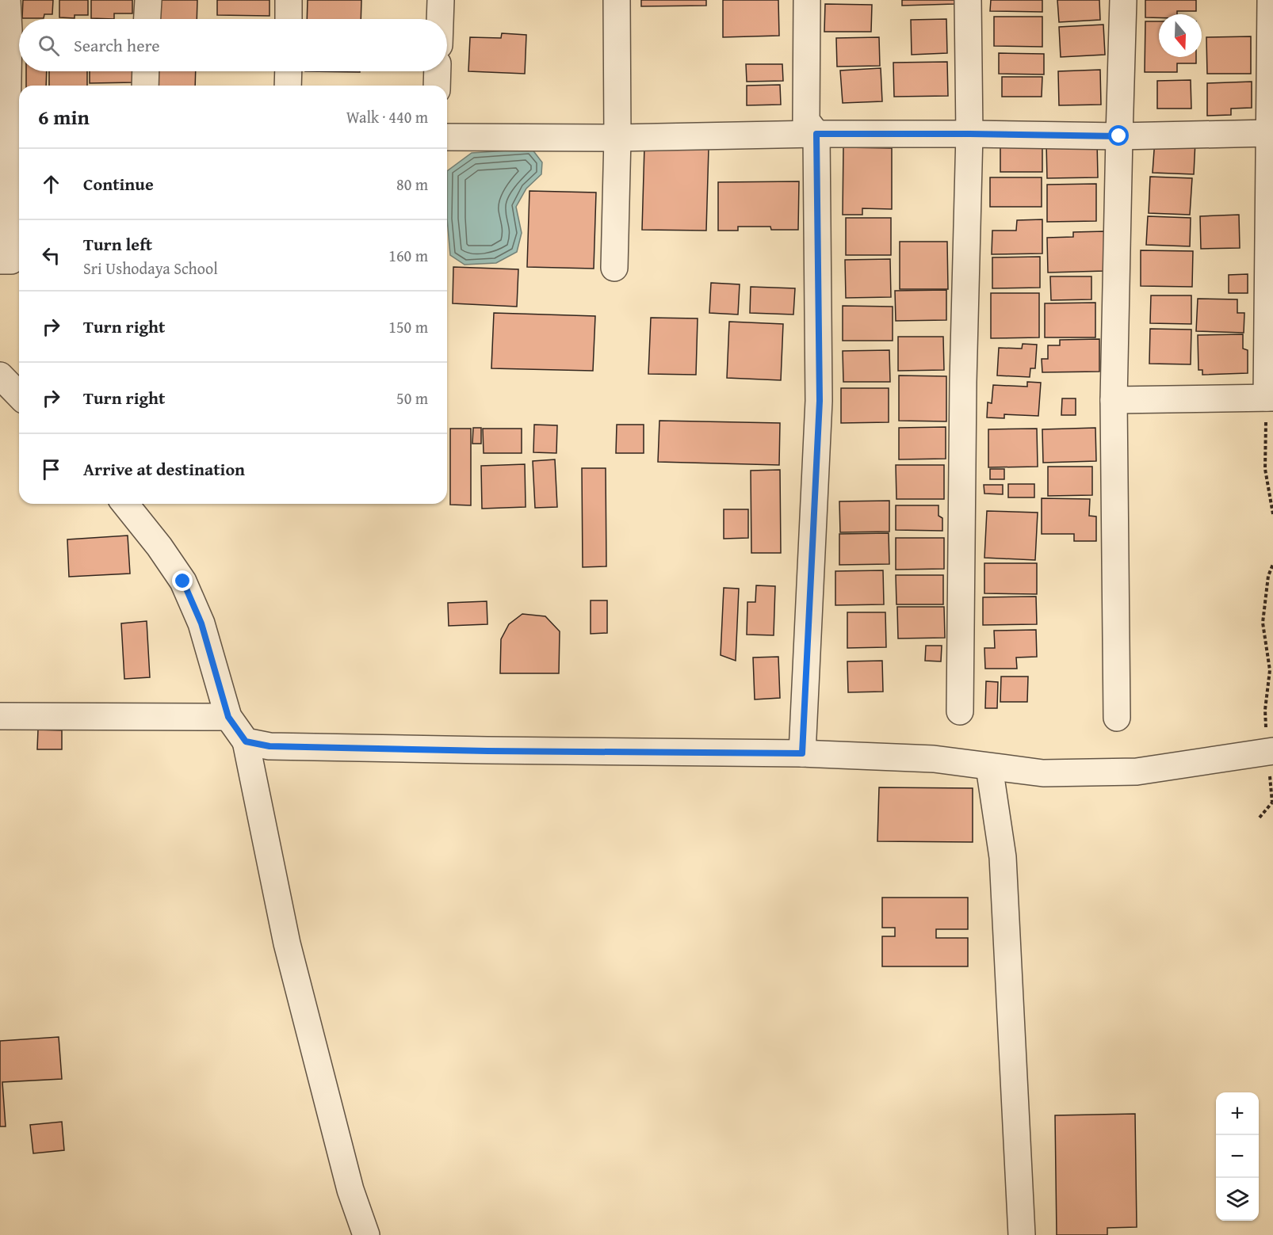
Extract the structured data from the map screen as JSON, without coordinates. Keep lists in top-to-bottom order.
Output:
{
  "north": "bottom",
  "page": {
    "search": "Search here",
    "heading": ["6 min", "Walk · 440 m"],
    "list": [
      ["Continue", "80 m"],
      ["Turn left", "Sri Ushodaya School", "160 m"],
      ["Turn right", "150 m"],
      ["Turn right", "50 m"],
      "Arrive at destination"
    ],
    "map_buttons": ["+", "−"]
  }
}
